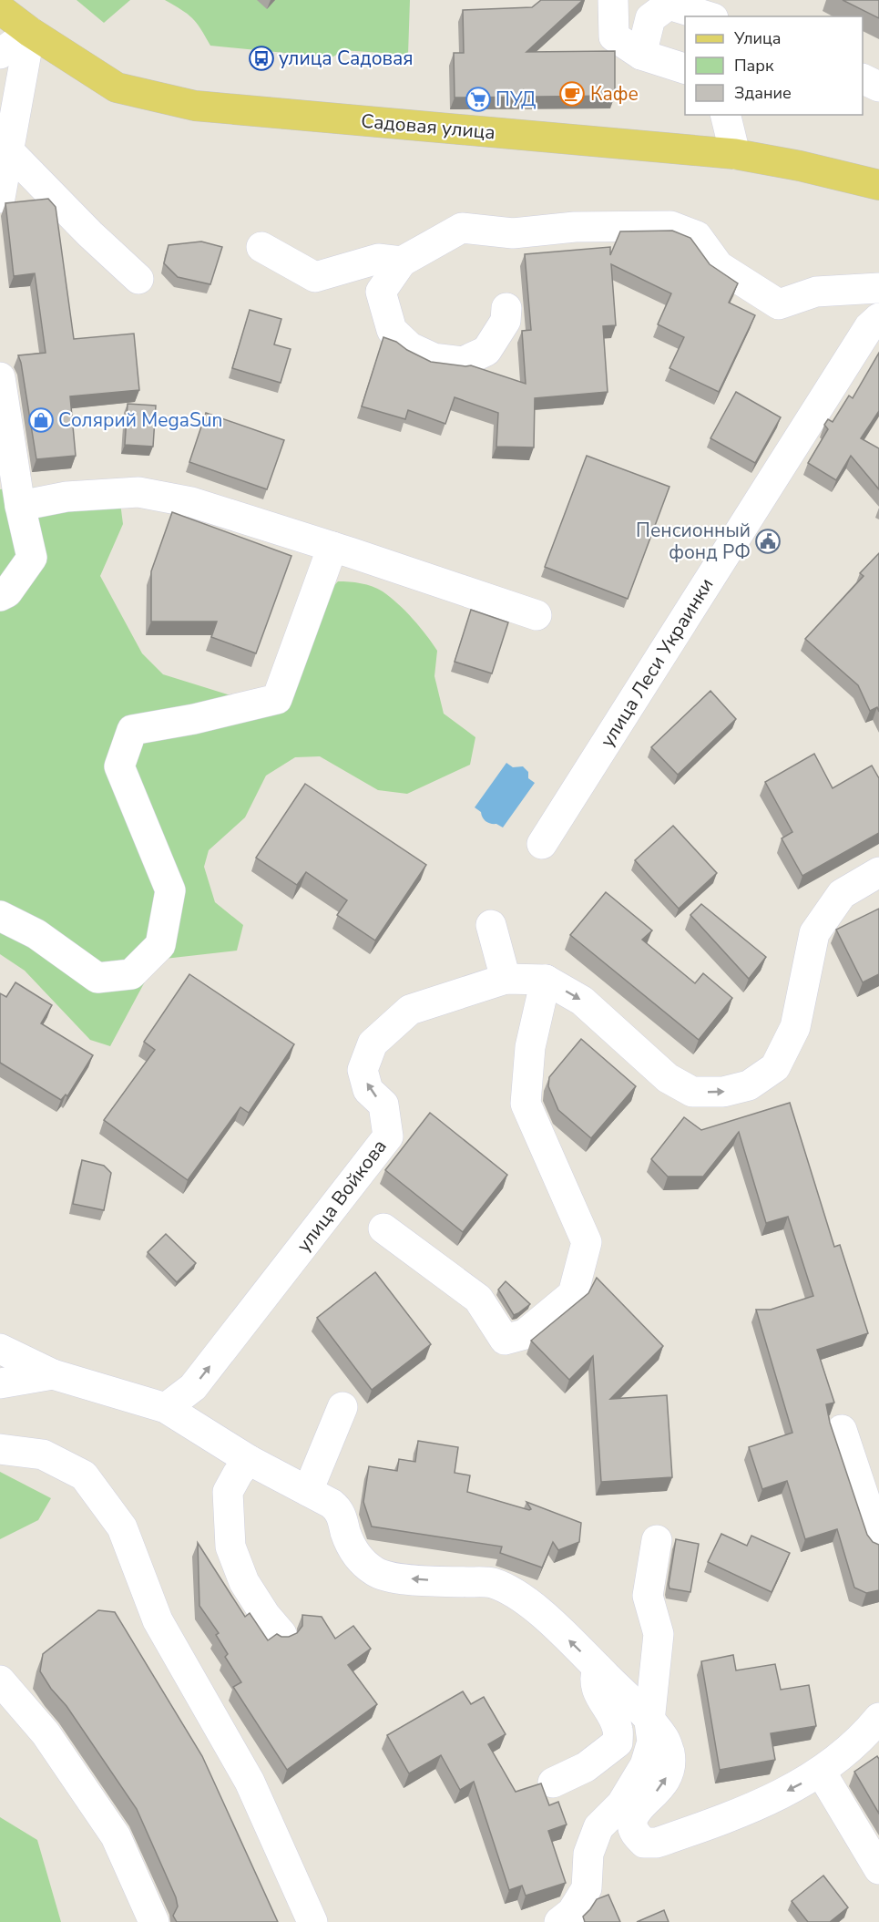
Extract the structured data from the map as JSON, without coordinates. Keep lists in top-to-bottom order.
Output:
{
  "streets": {
    "main road": ["Садовая улица"],
    "street": ["улица Леси Украинки", "улица Войкова"]
  },
  "places": {
    "bus stop": ["улица Садовая"],
    "cafe": ["Кафе"],
    "supermarket": ["ПУД"],
    "shop": ["Солярий MegaSun"],
    "public building": ["Пенсионный фонд РФ"]
  },
  "legend": ["Улица", "Парк", "Здание"]
}
